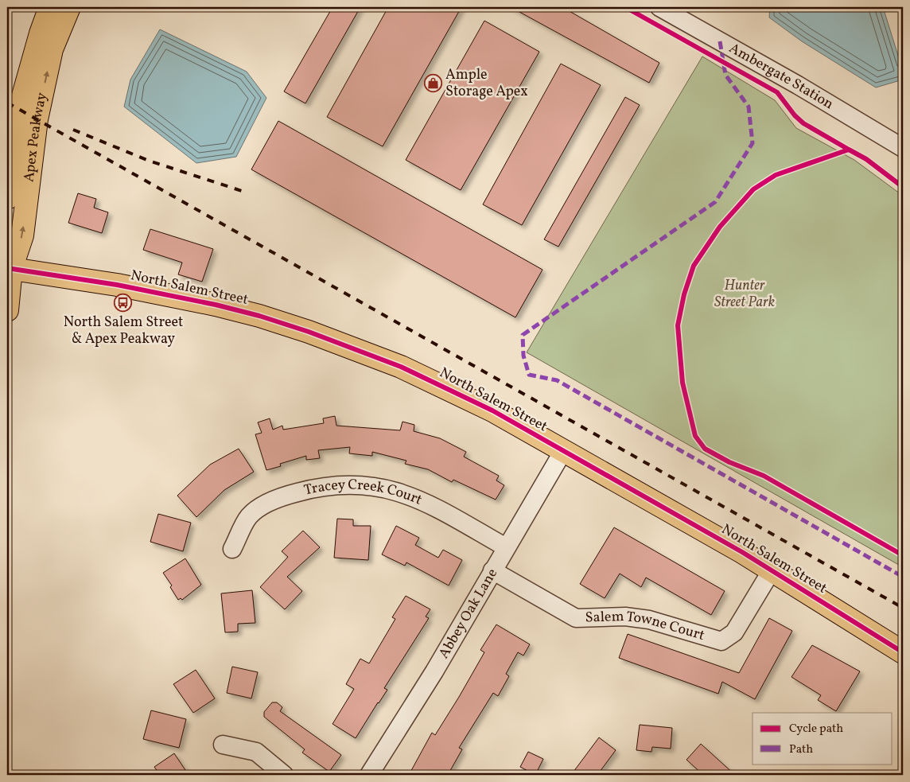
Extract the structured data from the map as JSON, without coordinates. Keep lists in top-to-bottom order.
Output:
{
  "streets": {
    "main road": ["Apex Peakway", "North Salem Street"],
    "street": [
      "Ambergate Station",
      "Tracey Creek Court",
      "Abbey Oak Lane",
      "Salem Towne Court"
    ]
  },
  "crossings": [
    ["Apex Peakway", "North Salem Street"],
    ["North Salem Street", "Abbey Oak Lane"],
    ["North Salem Street", "Salem Towne Court"],
    ["Tracey Creek Court", "Abbey Oak Lane"],
    ["Abbey Oak Lane", "Salem Towne Court"]
  ],
  "parks": ["Hunter Street Park"],
  "places": {
    "shop": ["Ample Storage Apex"],
    "bus stop": ["North Salem Street & Apex Peakway"]
  },
  "legend": ["Cycle path", "Path"]
}
